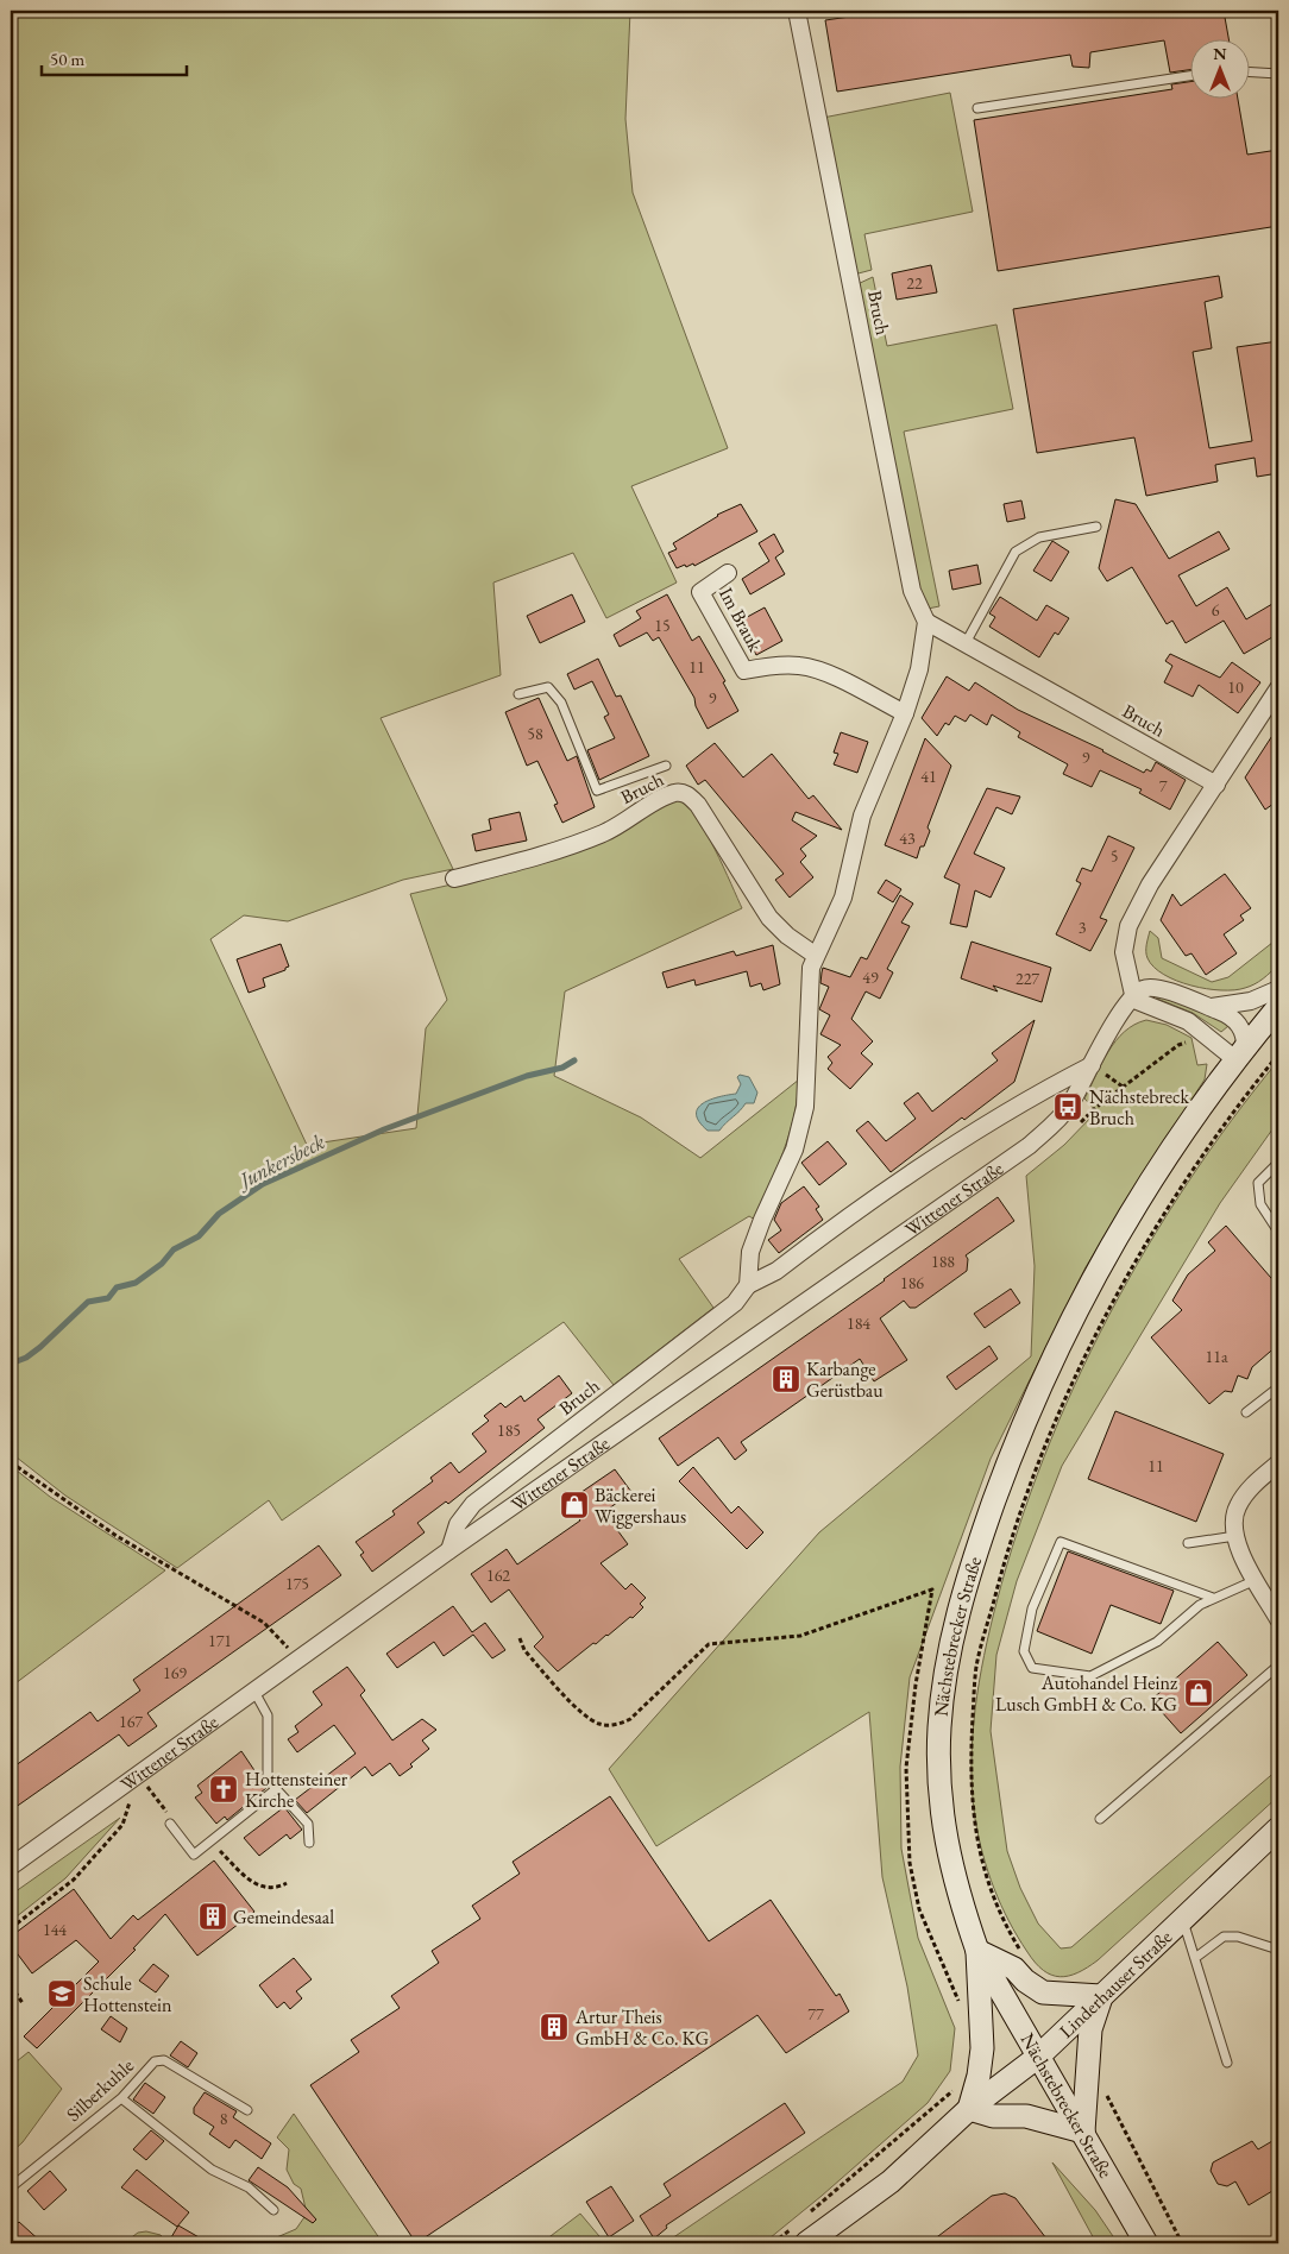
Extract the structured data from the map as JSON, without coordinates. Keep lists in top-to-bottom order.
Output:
{
  "streets": {
    "main road": ["Nächstebrecker Straße", "Linderhauser Straße"],
    "street": ["Bruch", "Im Brauk", "Wittener Straße"],
    "lane": ["Silberkuhle"]
  },
  "crossings": [
    ["Bruch", "Wittener Straße"],
    ["Wittener Straße", "Nächstebrecker Straße"],
    ["Nächstebrecker Straße", "Linderhauser Straße"]
  ],
  "water": ["Junkersbeck"],
  "places": {
    "bus stop": ["Nächstebreck Bruch"],
    "building": ["Karbange Gerüstbau", "Gemeindesaal", "Artur Theis GmbH & Co. KG"],
    "shop": ["Bäckerei Wiggershaus", "Autohandel Heinz Lusch GmbH & Co. KG"],
    "church": ["Hottensteiner Kirche"],
    "school or university": ["Schule Hottenstein"]
  },
  "house_numbers": [
    "22",
    "6",
    "15",
    "11",
    "10",
    "9",
    "58",
    "9",
    "41",
    "7",
    "43",
    "5",
    "3",
    "49",
    "227",
    "188",
    "186",
    "184",
    "11a",
    "185",
    "11",
    "162",
    "175",
    "171",
    "169",
    "167",
    "144",
    "77",
    "8"
  ],
  "scale_bar": "50 m",
  "north": "top"
}
